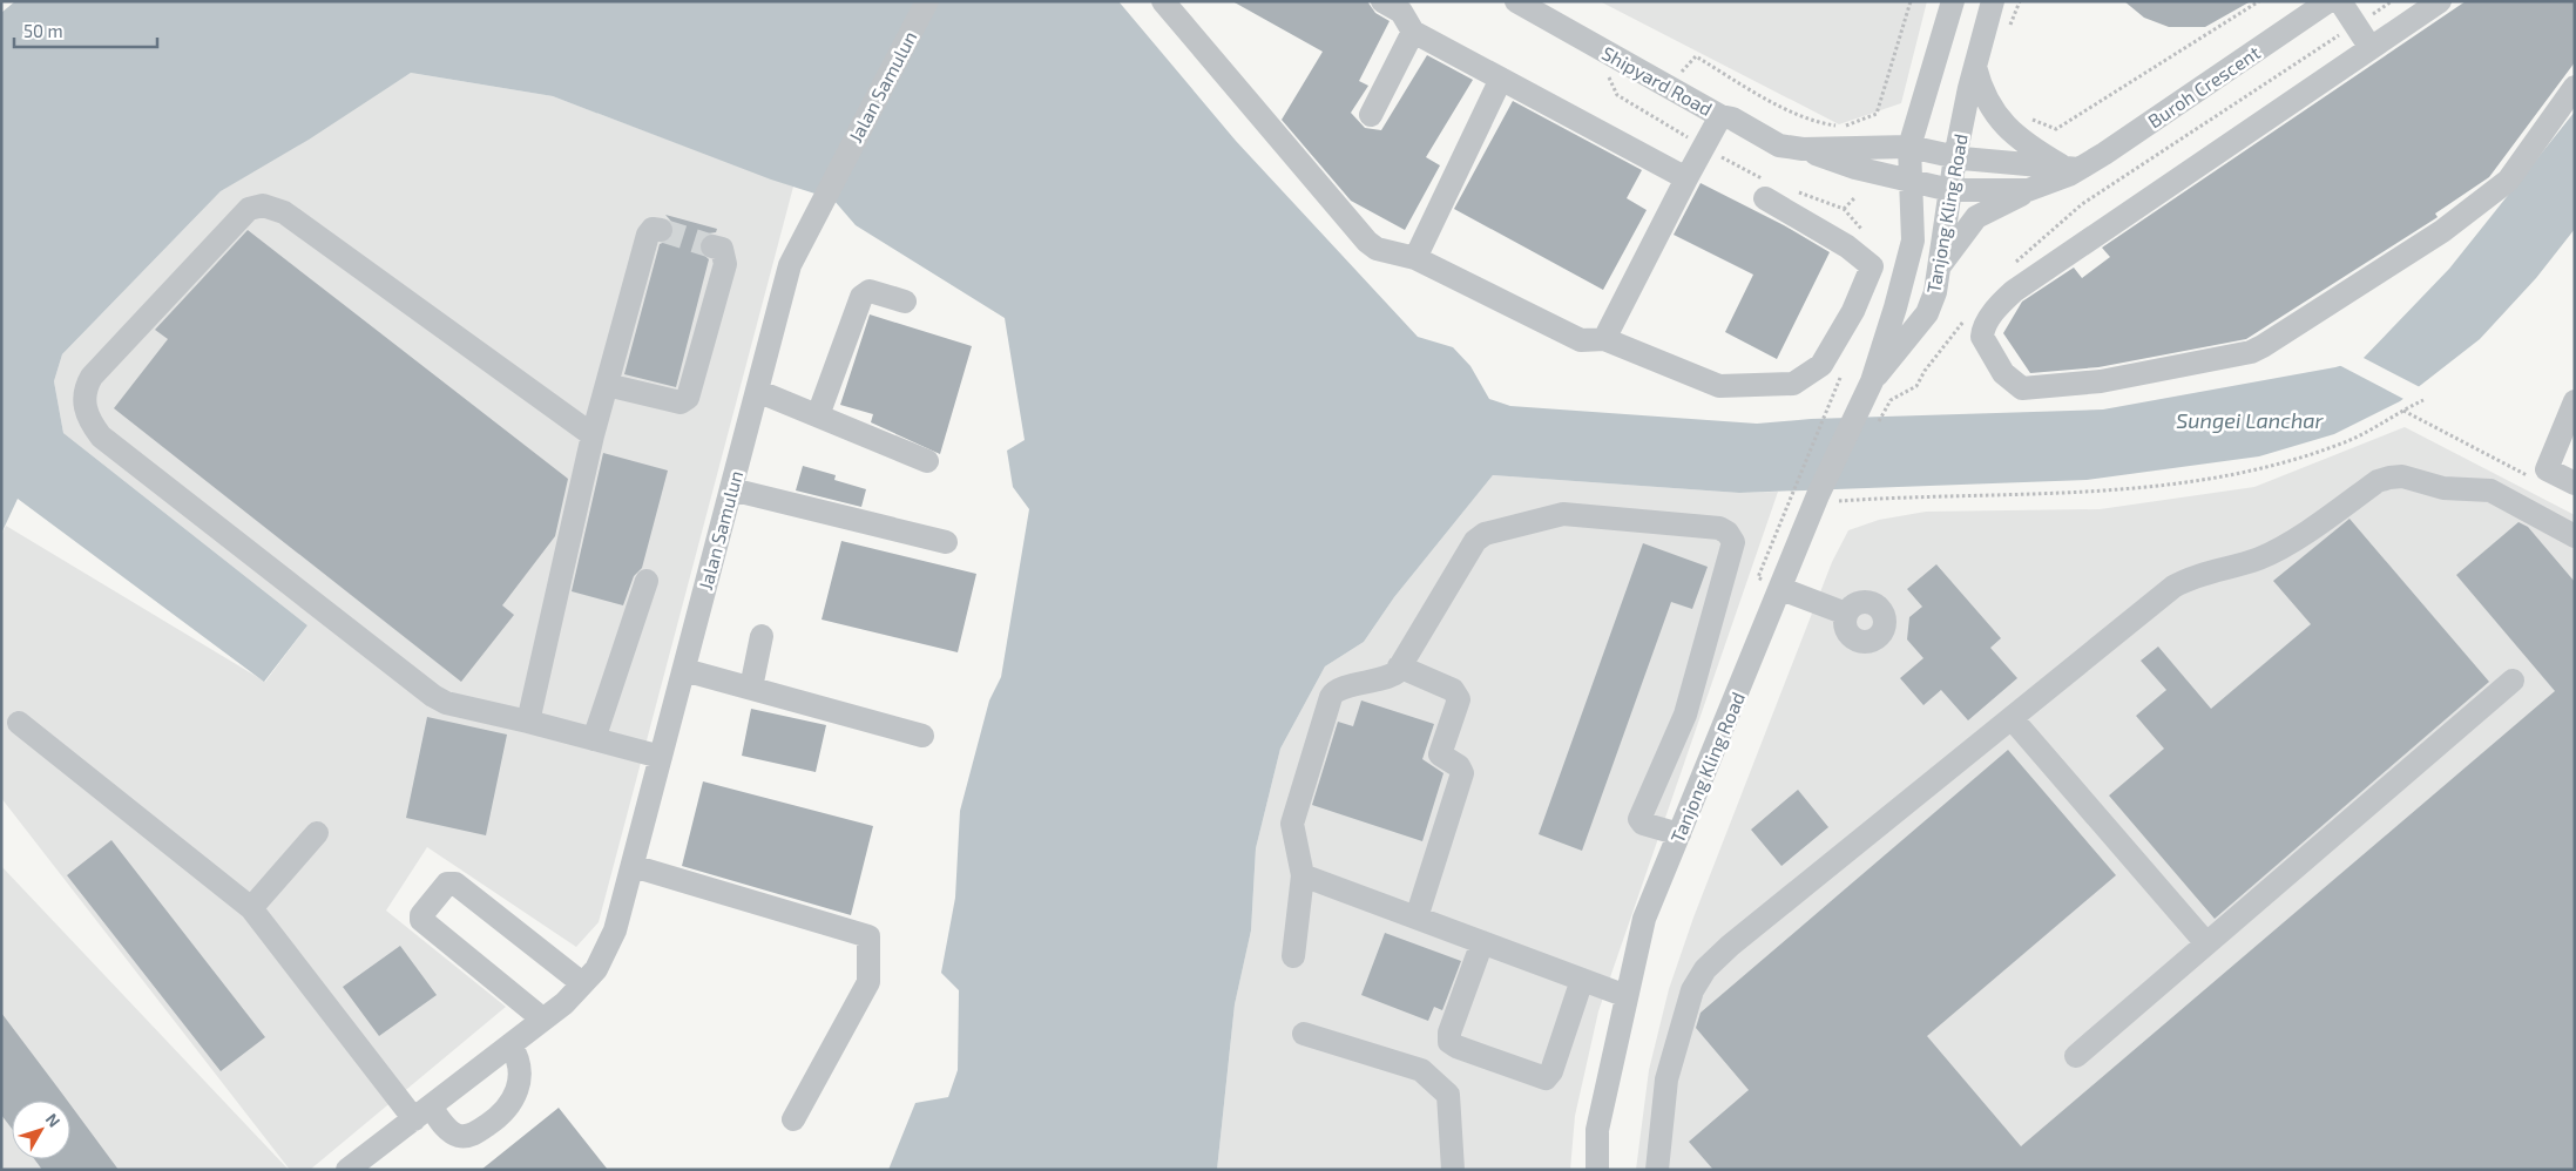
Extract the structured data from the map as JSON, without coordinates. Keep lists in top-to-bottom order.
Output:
{
  "streets": {
    "street": [
      "Shipyard Road",
      "Jalan Samulun",
      "Buroh Crescent",
      "Tanjong Kling Road"
    ]
  },
  "crossings": [
    ["Shipyard Road", "Buroh Crescent"],
    ["Shipyard Road", "Tanjong Kling Road"],
    ["Buroh Crescent", "Tanjong Kling Road"]
  ],
  "water": ["Sungei Lanchar"],
  "scale_bar": "50 m",
  "north": "top right"
}
